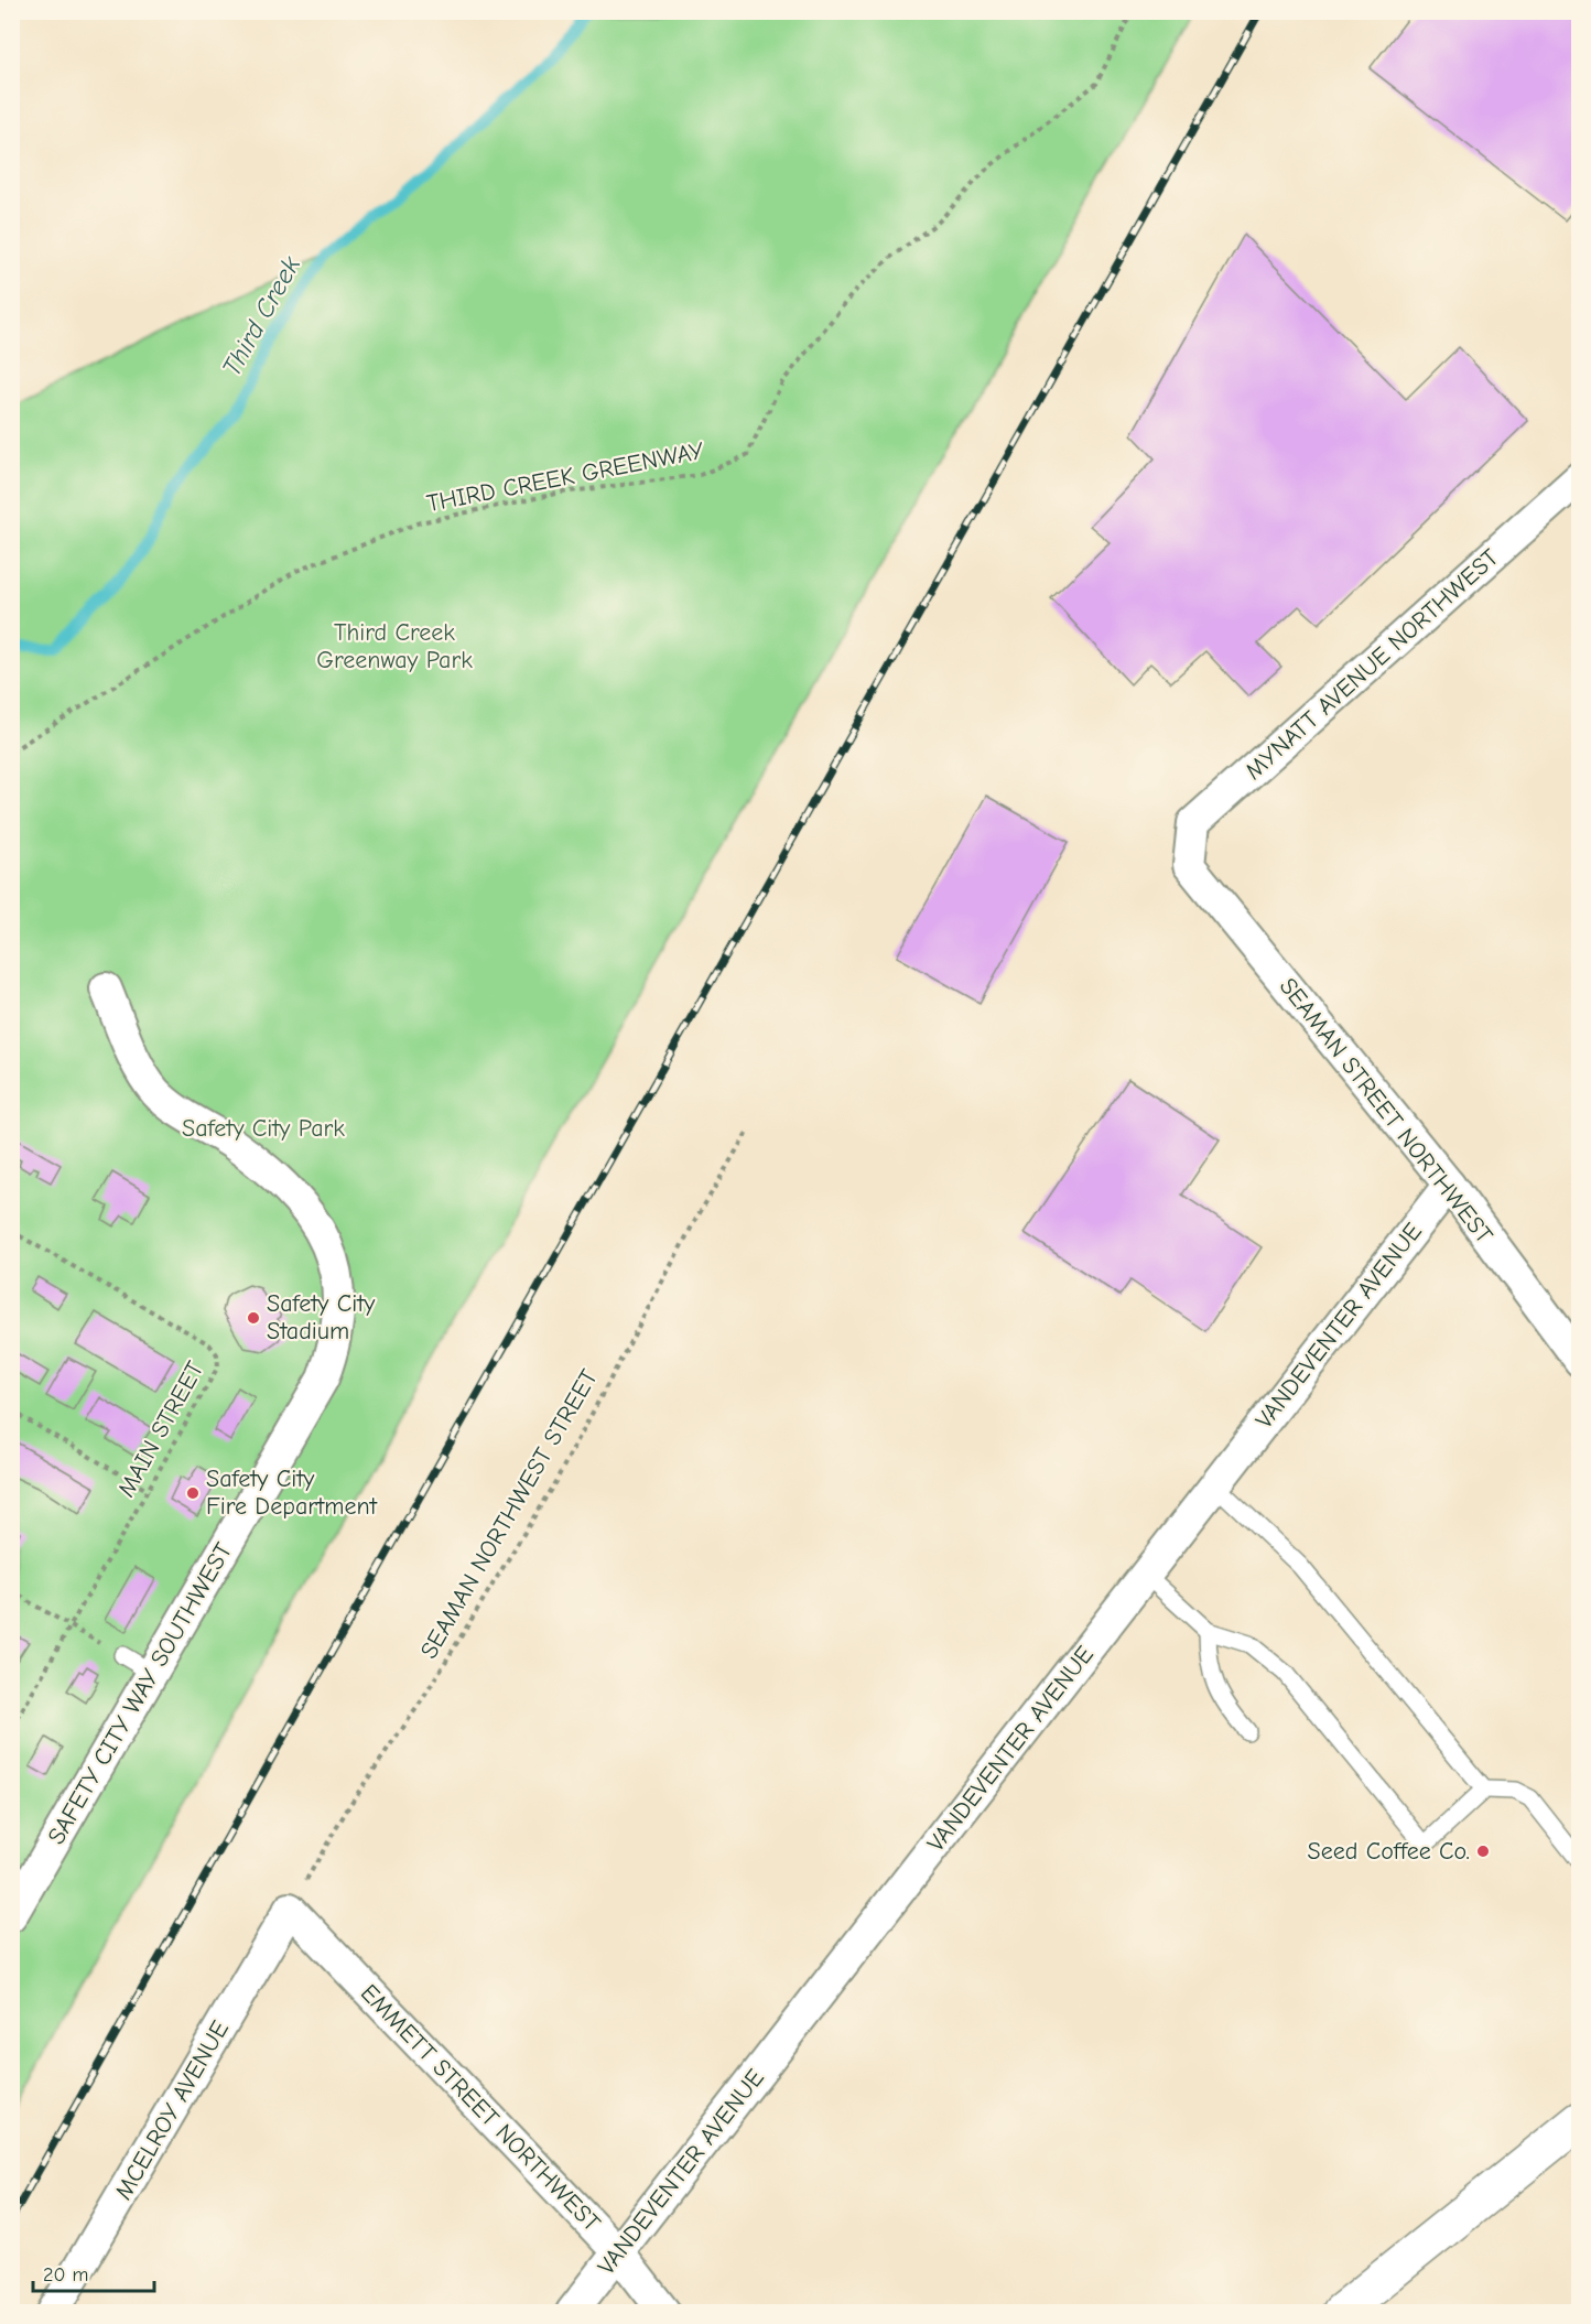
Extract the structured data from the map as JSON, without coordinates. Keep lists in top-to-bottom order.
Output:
{
  "streets": {
    "street": [
      "MYNATT AVENUE NORTHWEST",
      "SEAMAN STREET NORTHWEST",
      "VANDEVENTER AVENUE",
      "SAFETY CITY WAY SOUTHWEST",
      "EMMETT STREET NORTHWEST",
      "MCELROY AVENUE"
    ],
    "path": ["THIRD CREEK GREENWAY", "MAIN STREET", "SEAMAN NORTHWEST STREET"]
  },
  "crossings": [
    ["MYNATT AVENUE NORTHWEST", "SEAMAN STREET NORTHWEST"],
    ["SEAMAN STREET NORTHWEST", "VANDEVENTER AVENUE"],
    ["VANDEVENTER AVENUE", "EMMETT STREET NORTHWEST"],
    ["SEAMAN NORTHWEST STREET", "EMMETT STREET NORTHWEST"],
    ["SEAMAN NORTHWEST STREET", "MCELROY AVENUE"],
    ["EMMETT STREET NORTHWEST", "MCELROY AVENUE"]
  ],
  "water": ["Third Creek"],
  "parks": ["Third Creek Greenway Park", "Safety City Park"],
  "places": ["Safety City Stadium", "Safety City Fire Department", "Seed Coffee Co."],
  "scale_bar": "20 m"
}
